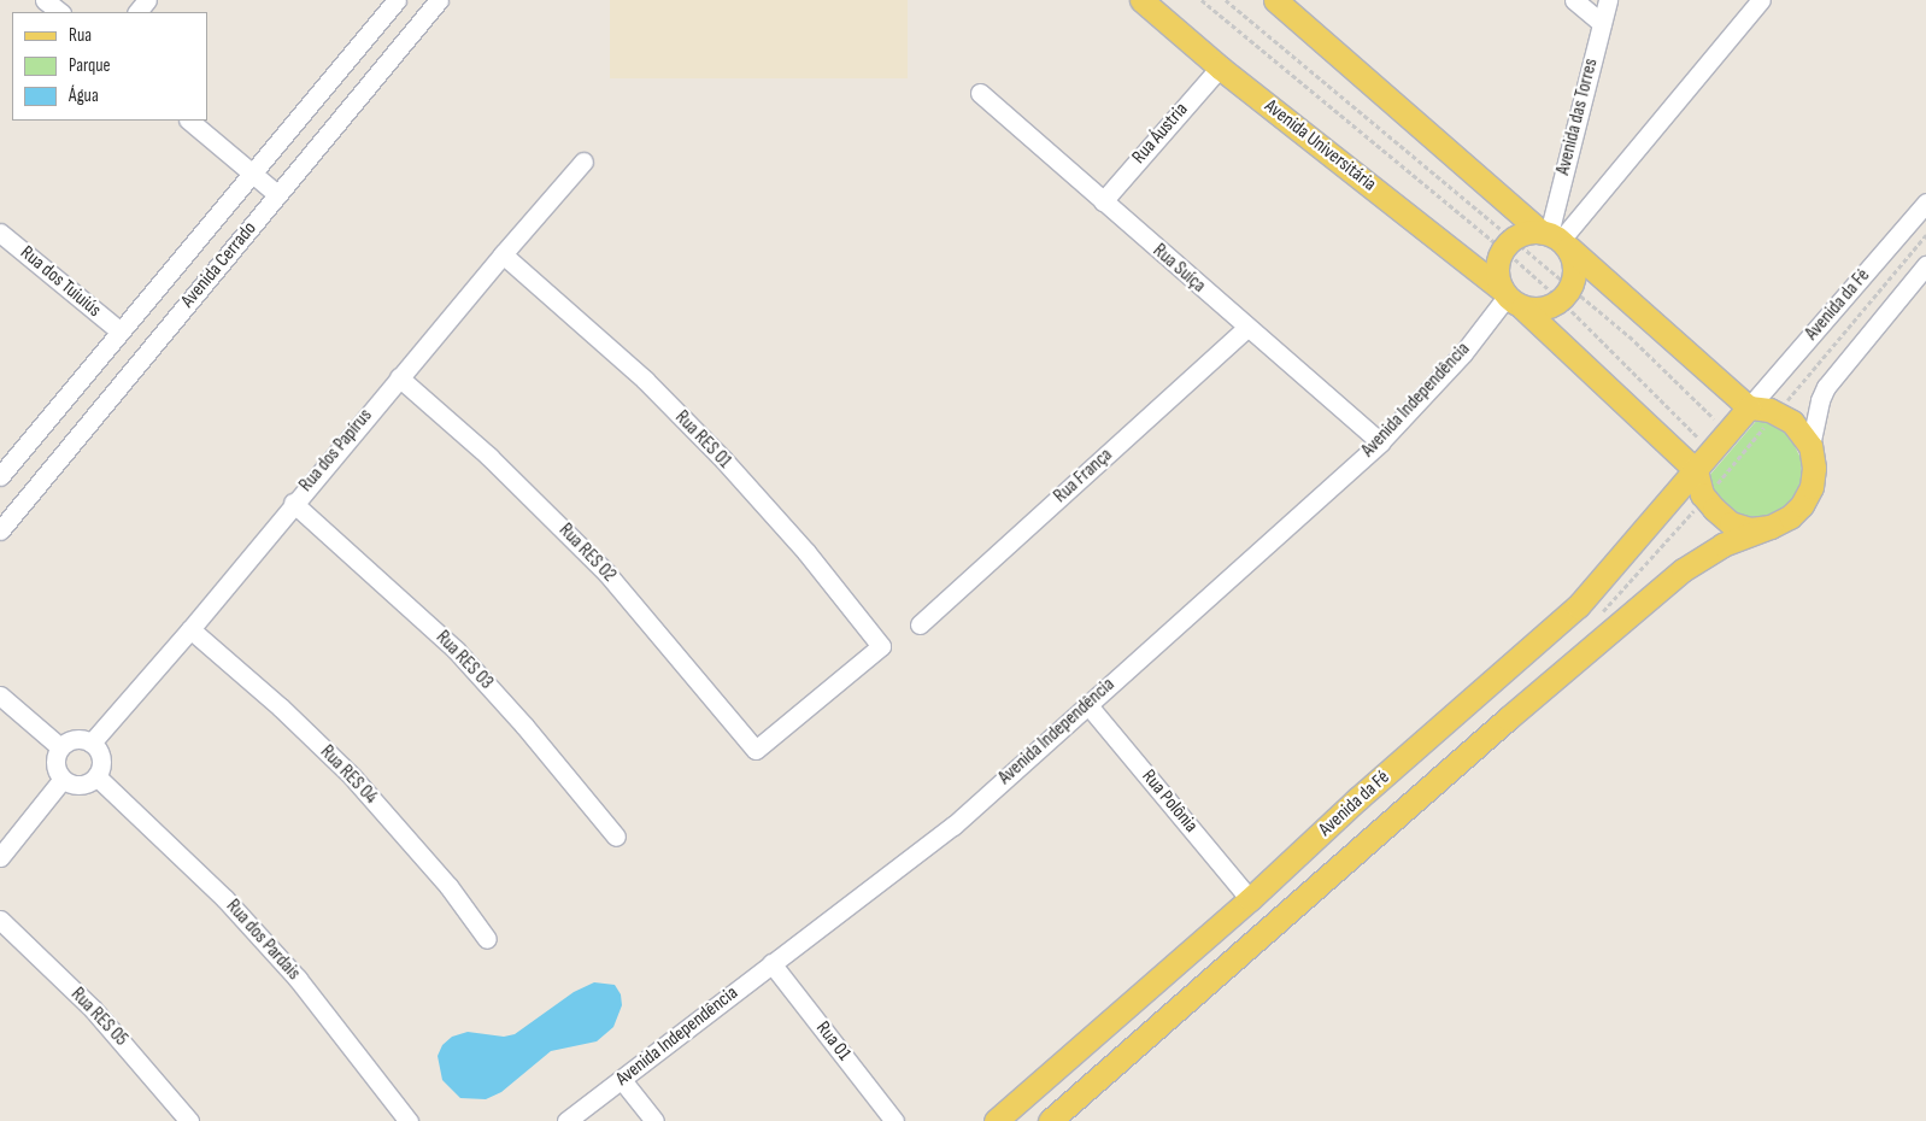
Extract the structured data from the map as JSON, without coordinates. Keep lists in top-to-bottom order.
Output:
{
  "streets": {
    "main road": ["Avenida Universitária", "Avenida da Fé"],
    "street": [
      "Avenida das Torres",
      "Rua Áustria",
      "Avenida Cerrado",
      "Rua Suíça",
      "Rua dos Tuiuiús",
      "Avenida Independência",
      "Rua RES 01",
      "Rua dos Papírus",
      "Rua França",
      "Rua RES 02",
      "Rua RES 03",
      "Rua RES 04",
      "Rua Polônia",
      "Rua dos Pardais",
      "Rua RES 05",
      "Rua 01"
    ]
  },
  "crossings": [
    ["Avenida das Torres", "Avenida Universitária"],
    ["Avenida das Torres", "Avenida Independência"],
    ["Rua Áustria", "Avenida Universitária"],
    ["Rua Áustria", "Rua Suíça"],
    ["Avenida Universitária", "Avenida da Fé"],
    ["Avenida Universitária", "Avenida Independência"],
    ["Avenida Cerrado", "Rua dos Tuiuiús"],
    ["Rua Suíça", "Avenida Independência"],
    ["Rua Suíça", "Rua França"],
    ["Avenida da Fé", "Rua Polônia"],
    ["Avenida Independência", "Rua Polônia"],
    ["Avenida Independência", "Rua 01"],
    ["Rua RES 01", "Rua dos Papírus"],
    ["Rua RES 01", "Rua RES 02"],
    ["Rua dos Papírus", "Rua RES 02"],
    ["Rua dos Papírus", "Rua RES 03"],
    ["Rua dos Papírus", "Rua RES 04"],
    ["Rua dos Papírus", "Rua dos Pardais"]
  ],
  "legend": ["Rua", "Parque", "Água"]
}
